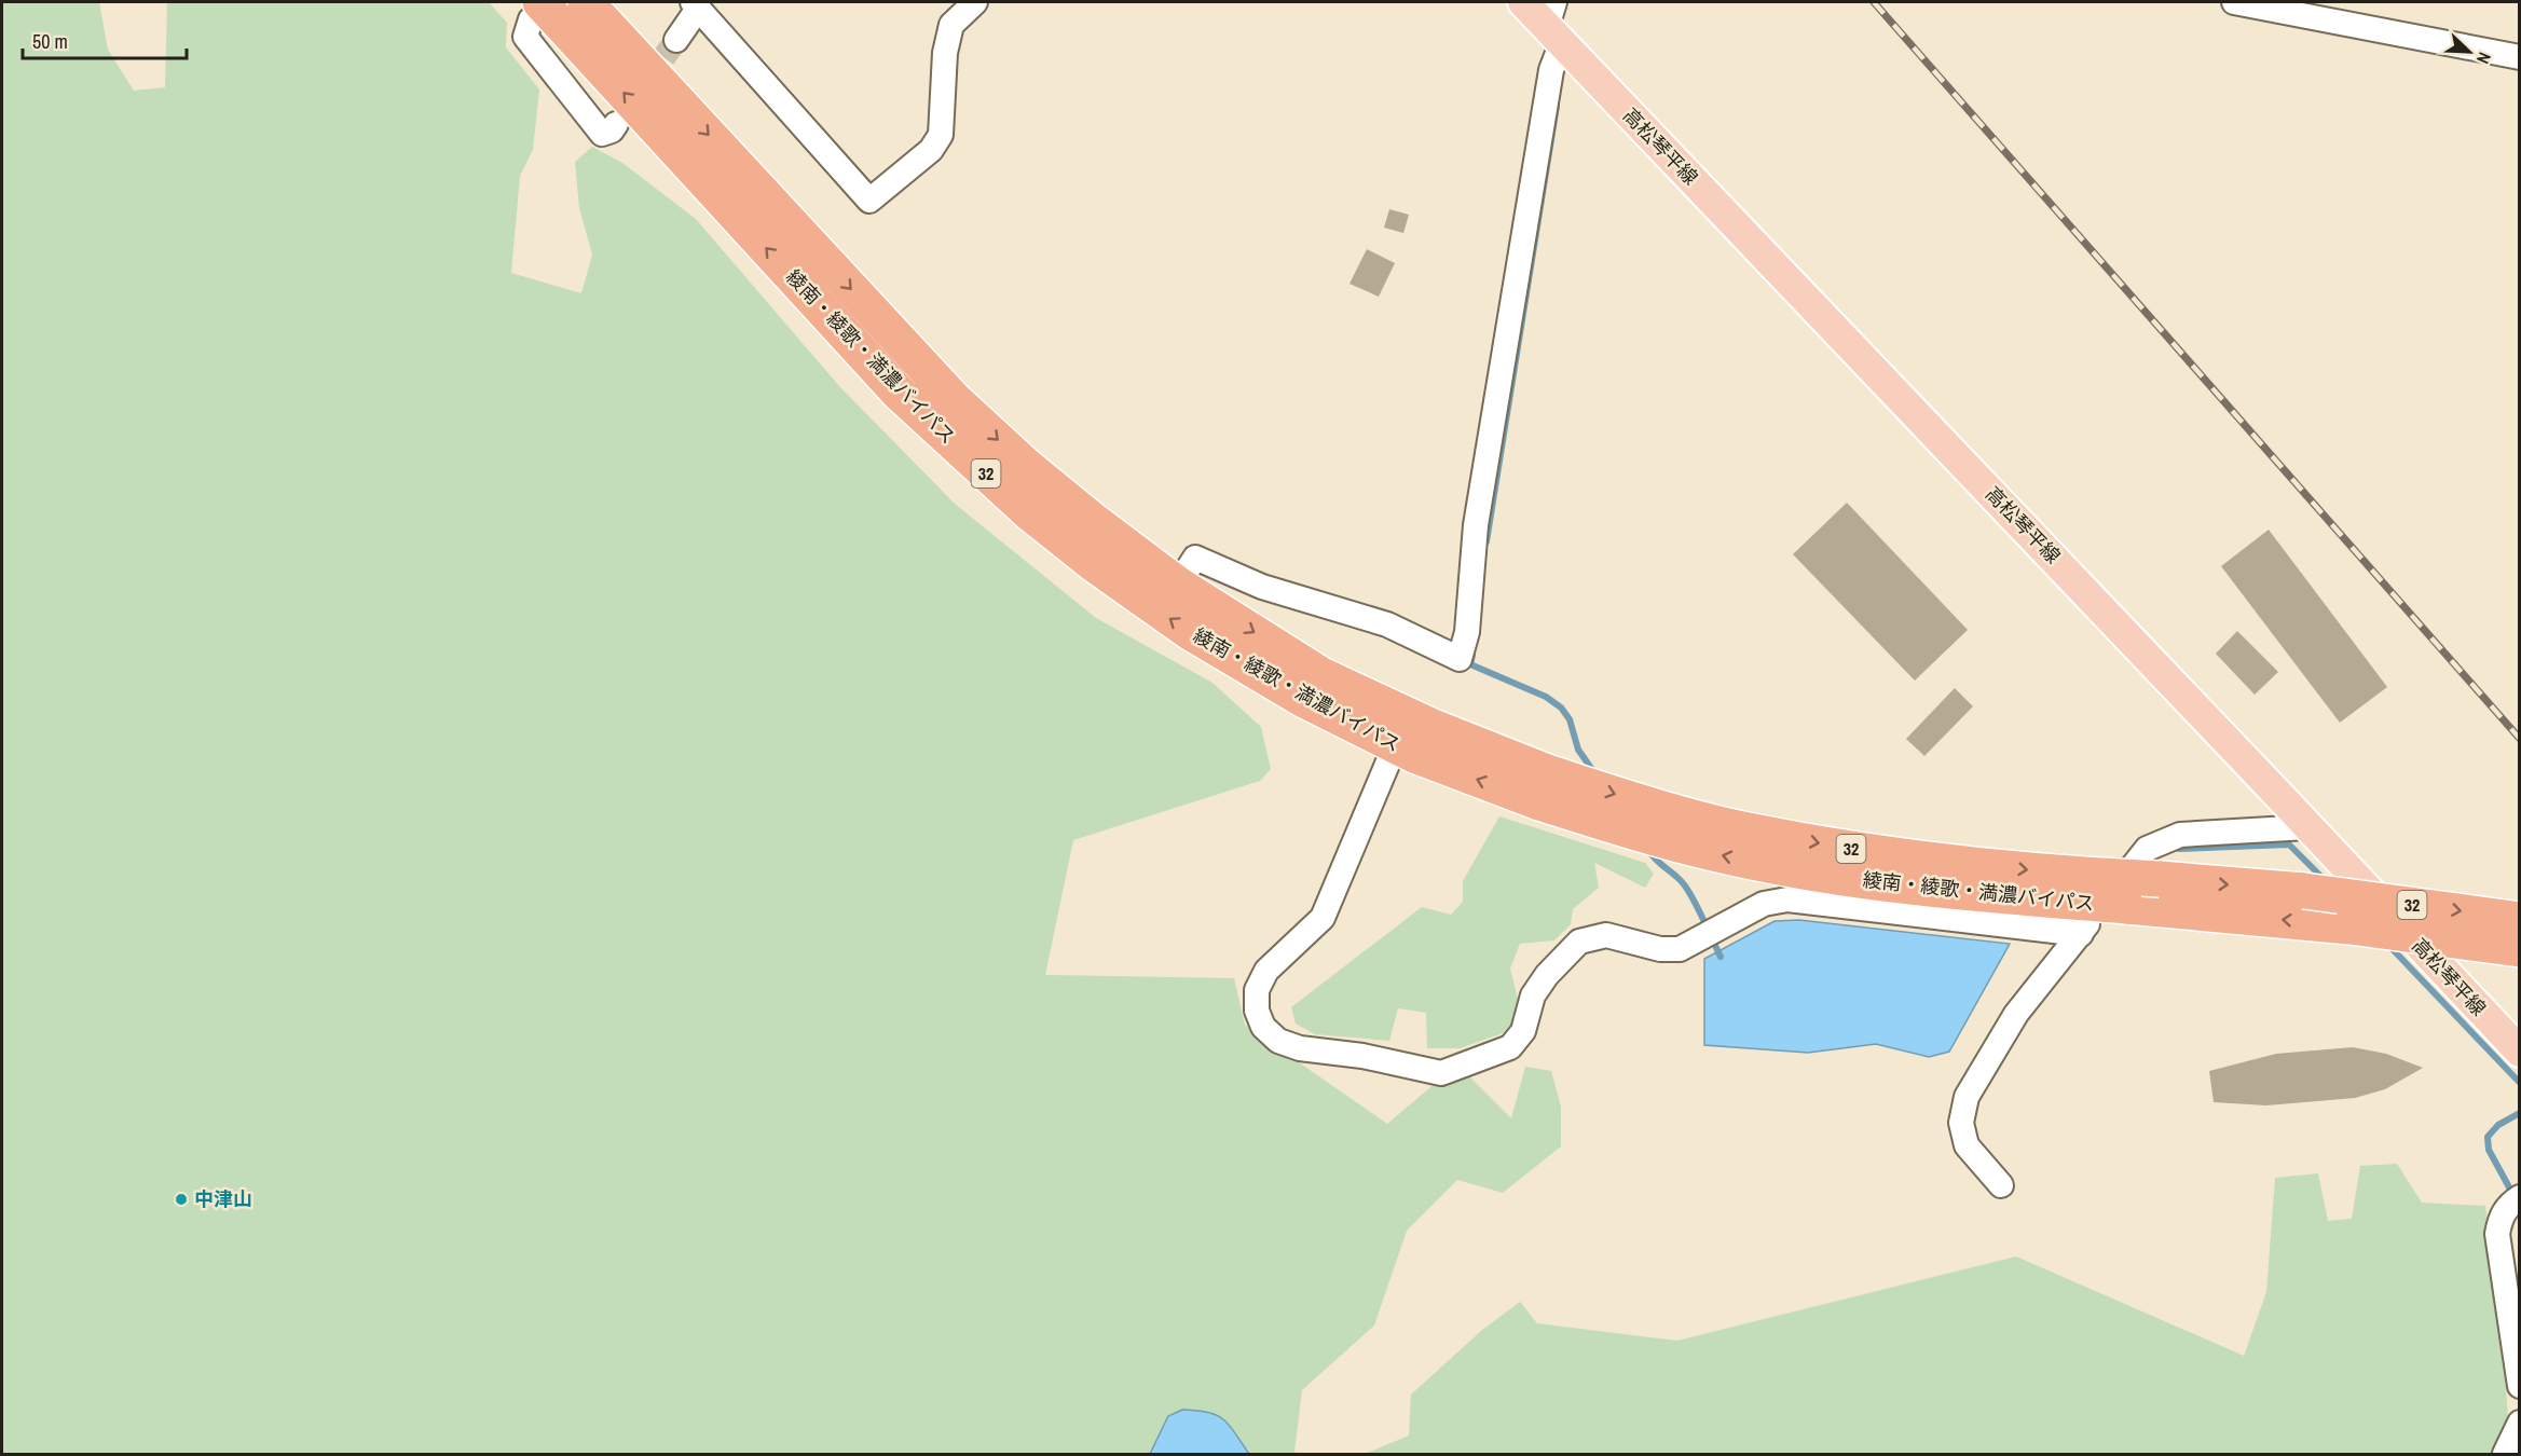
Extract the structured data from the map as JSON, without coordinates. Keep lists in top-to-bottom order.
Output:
{
  "streets": {
    "highway": ["綾南・綾歌・満濃バイパス", "32"],
    "main road": ["高松琴平線"]
  },
  "places": ["中津山"],
  "scale_bar": "50 m",
  "north": "bottom right"
}
